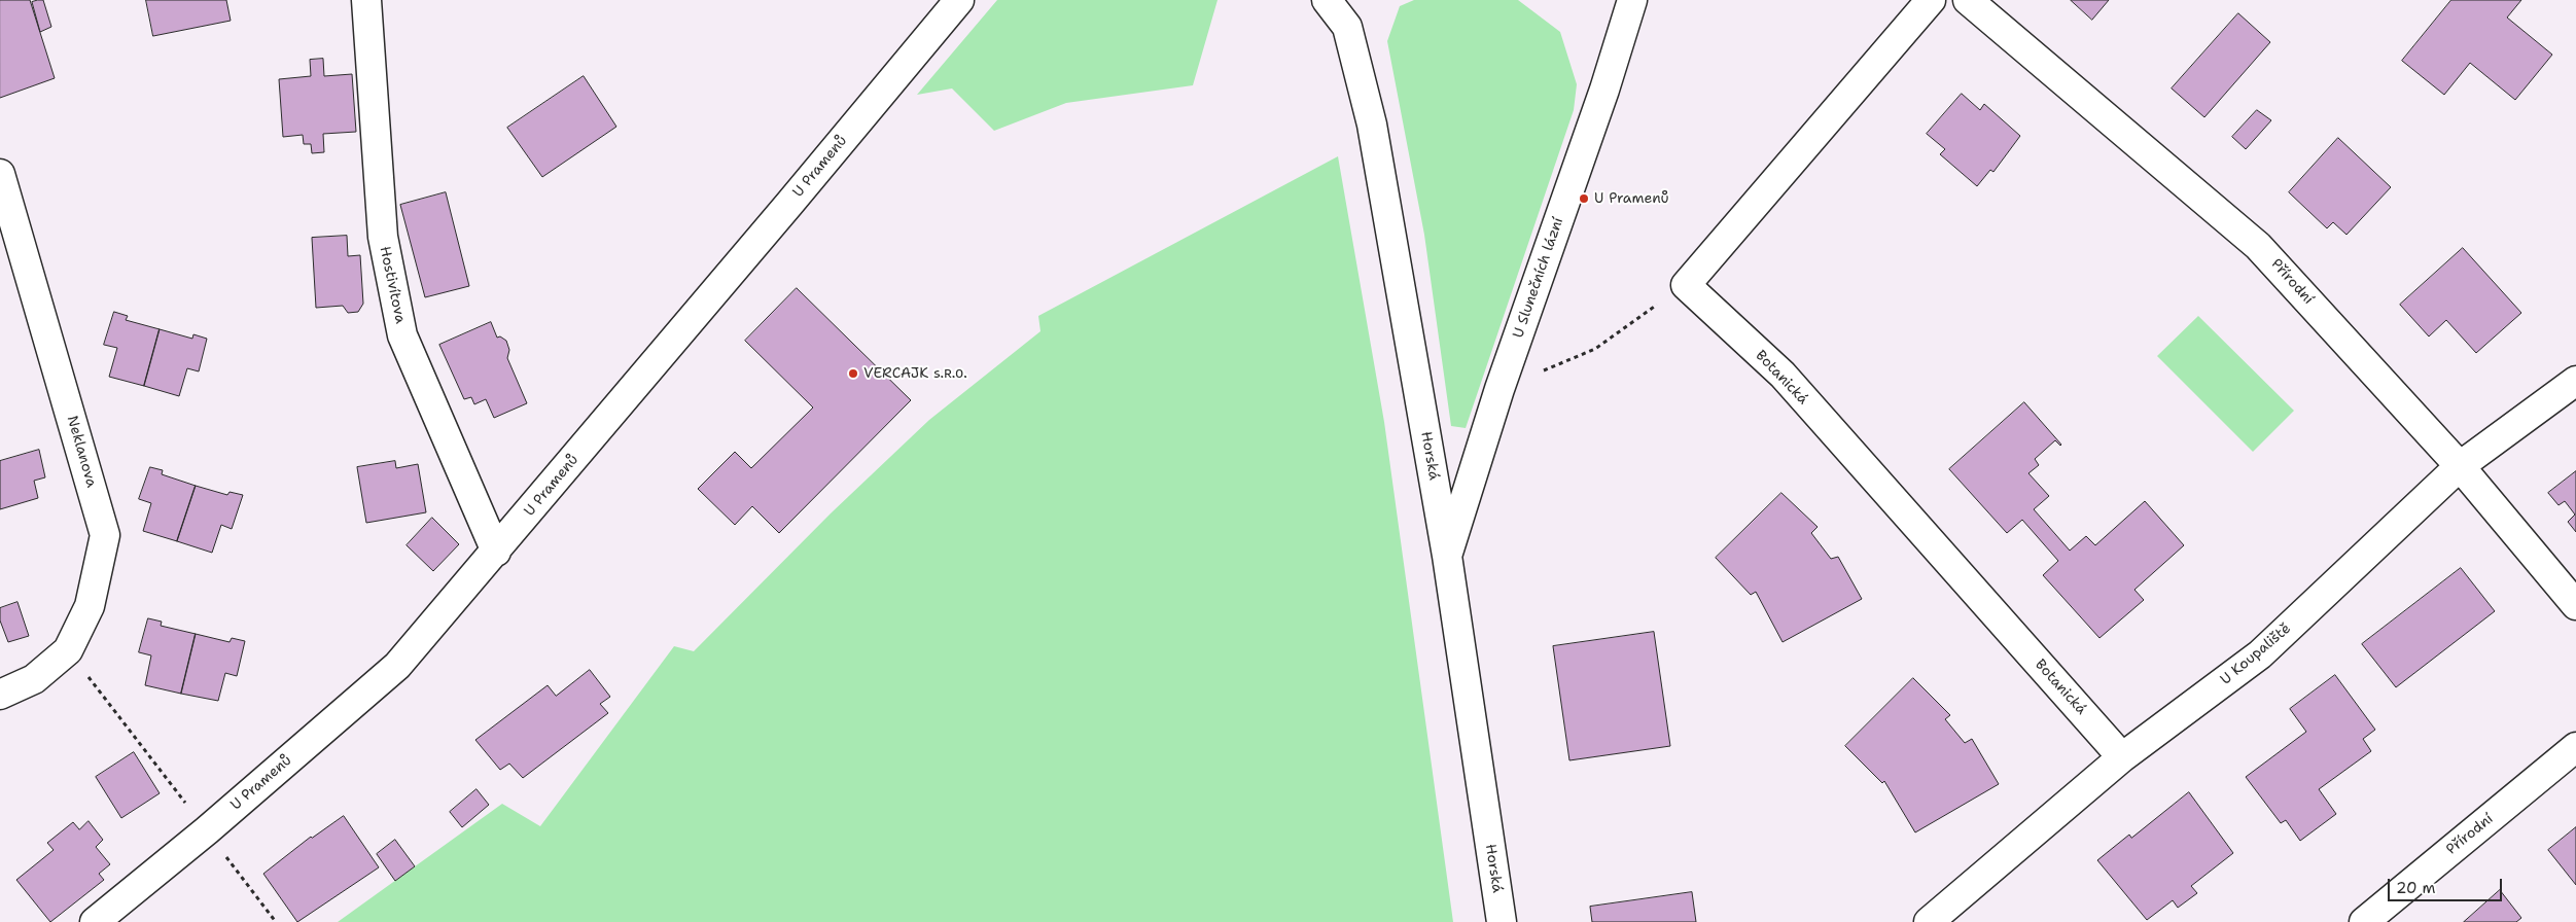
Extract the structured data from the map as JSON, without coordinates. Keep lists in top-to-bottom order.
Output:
{
  "streets": {
    "street": [
      "U Pramenů",
      "U Slunečních lázní",
      "Přírodní",
      "Hostivítova",
      "Botanická",
      "Neklanova",
      "Horská",
      "U Koupaliště"
    ]
  },
  "crossings": [
    ["U Pramenů", "Hostivítova"],
    ["U Slunečních lázní", "Horská"],
    ["Přírodní", "U Koupaliště"],
    ["Botanická", "U Koupaliště"]
  ],
  "places": ["U Pramenů", "VERCAJK s.ʀ.ᴏ."],
  "scale_bar": "20 m"
}
